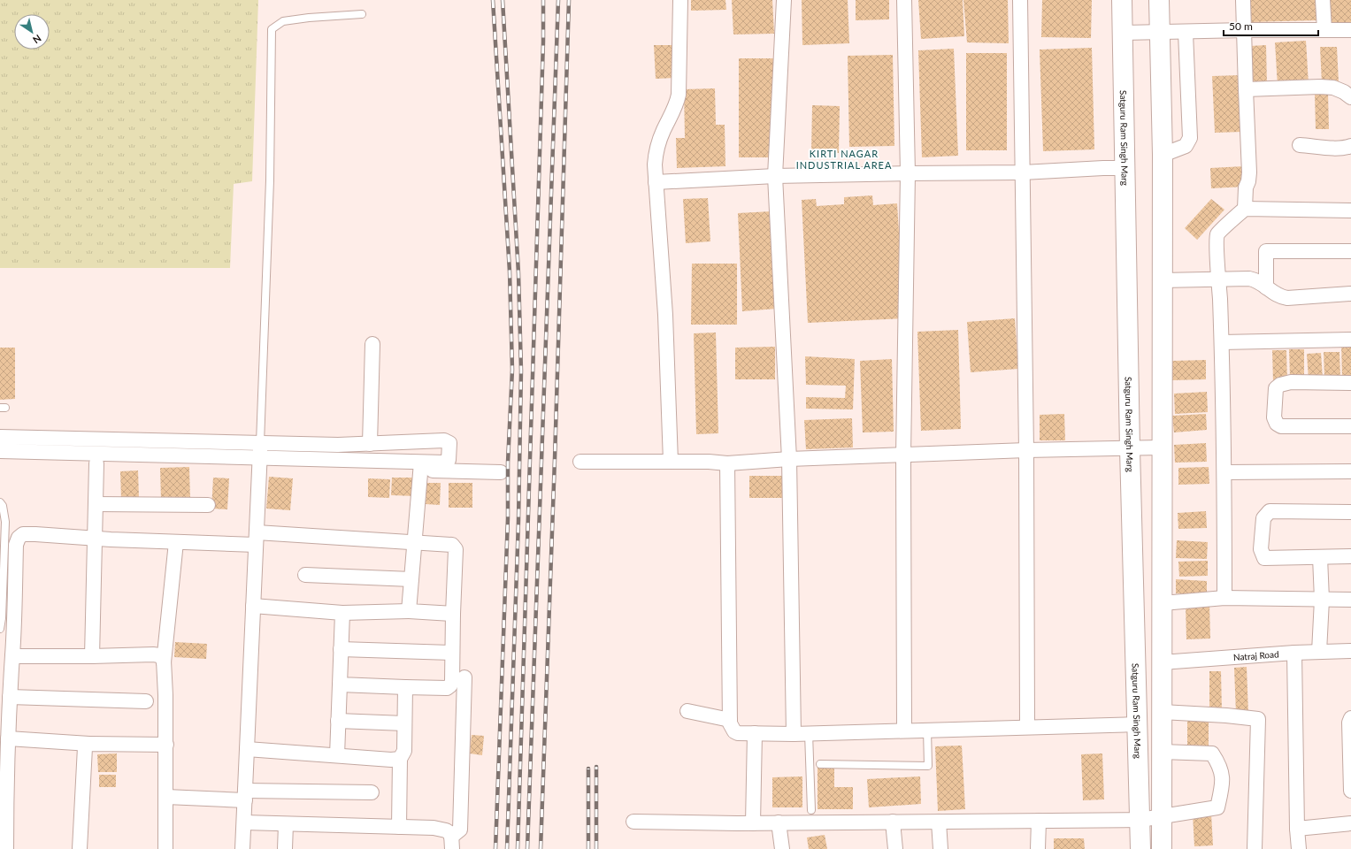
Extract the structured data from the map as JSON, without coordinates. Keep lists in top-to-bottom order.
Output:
{
  "streets": {
    "main road": ["Satguru Ram Singh Marg"],
    "street": ["Natraj Road"]
  },
  "districts": ["KIRTI NAGAR INDUSTRIAL AREA"],
  "scale_bar": "50 m",
  "north": "bottom right"
}
